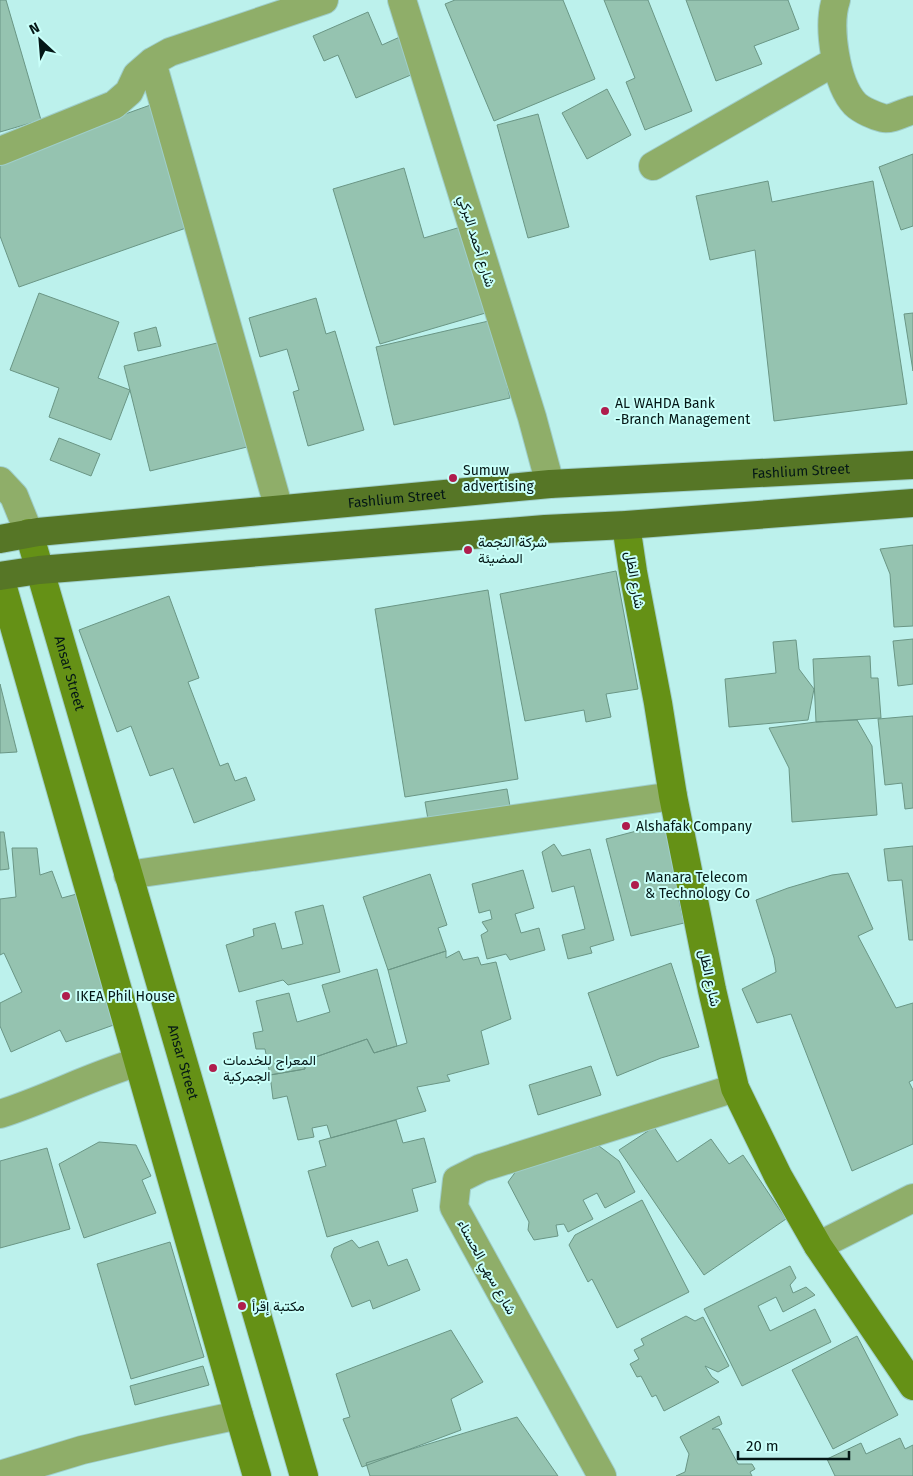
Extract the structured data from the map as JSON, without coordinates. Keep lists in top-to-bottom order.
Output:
{
  "streets": {
    "main road": ["Fashlium Street", "شارع الظل", "Ansar Street"],
    "street": ["شارع أحمد البركي", "شارع سهي الحسناء"]
  },
  "crossings": [
    ["شارع أحمد البركي", "Fashlium Street"],
    ["Fashlium Street", "Ansar Street"],
    ["شارع الظل", "شارع سهي الحسناء"]
  ],
  "places": [
    "AL WAHDA Bank -Branch Management",
    "Sumuw advertising",
    "شركة النجمة المضيئة",
    "Alshafak Company",
    "Manara Telecom & Technology Co",
    "IKEA Phil House",
    "المعراج للخدمات الجمركية",
    "مكتبة إقرأ"
  ],
  "scale_bar": "20 m",
  "north": "top left"
}
